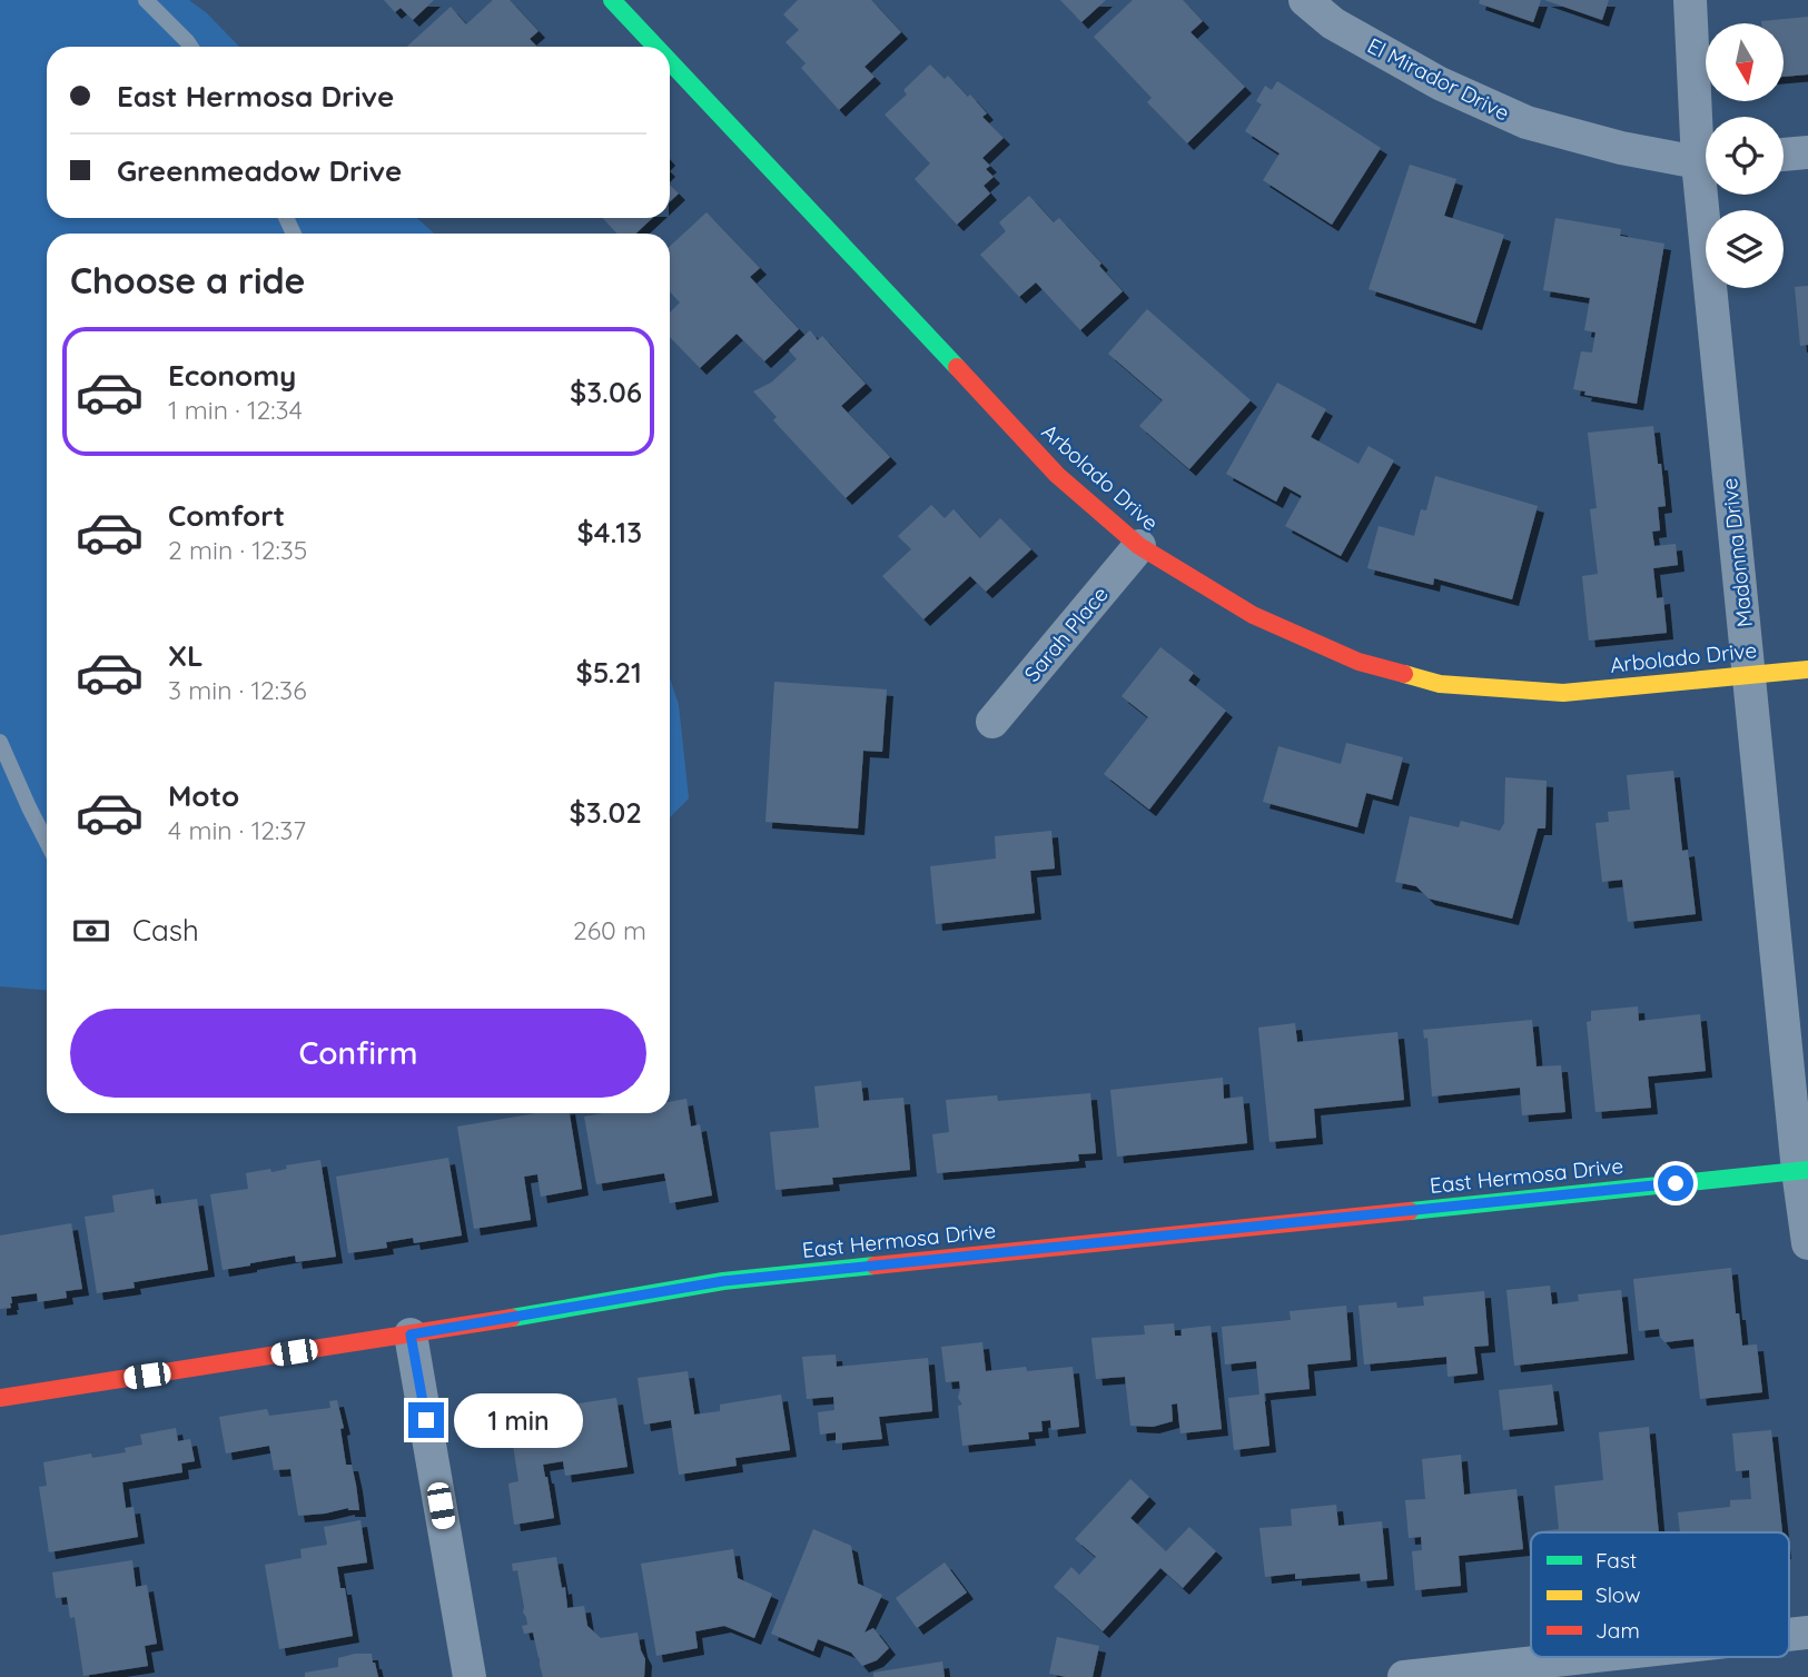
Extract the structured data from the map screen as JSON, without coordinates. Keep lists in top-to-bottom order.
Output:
{
  "streets": {
    "street": [
      "El Mirador Drive",
      "Arbolado Drive",
      "Madonna Drive",
      "Sarah Place",
      "East Hermosa Drive"
    ]
  },
  "crossings": [
    ["Arbolado Drive", "Madonna Drive"],
    ["Arbolado Drive", "Sarah Place"],
    ["Madonna Drive", "East Hermosa Drive"]
  ],
  "legend": ["Fast", "Slow", "Jam"],
  "north": "bottom",
  "page": {
    "banner": ["East Hermosa Drive", "Greenmeadow Drive"],
    "heading": "Choose a ride",
    "list": [
      {
        "name": "Economy",
        "note": "1 min · 12:34",
        "value": "$3.06"
      },
      {
        "name": "Comfort",
        "note": "2 min · 12:35",
        "value": "$4.13"
      },
      {
        "name": "XL",
        "note": "3 min · 12:36",
        "value": "$5.21"
      },
      {
        "name": "Moto",
        "note": "4 min · 12:37",
        "value": "$3.02"
      }
    ],
    "pay": ["Cash", "260 m"],
    "buttons": "Confirm",
    "bubble": "1 min"
  }
}
